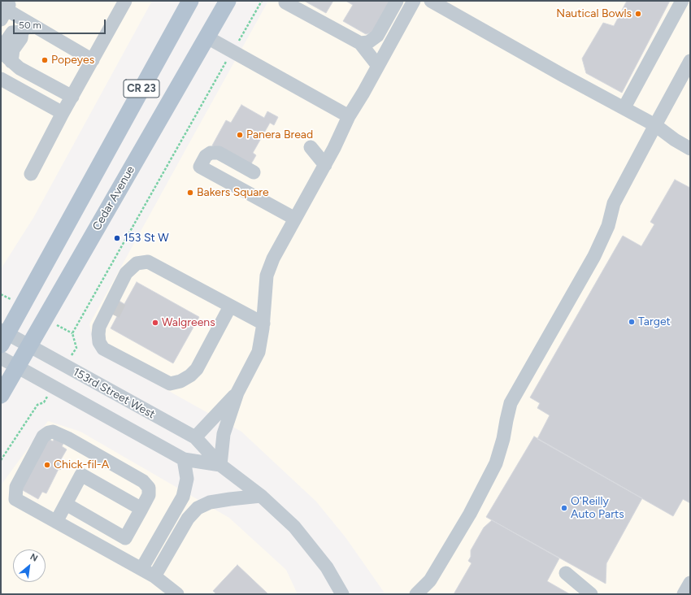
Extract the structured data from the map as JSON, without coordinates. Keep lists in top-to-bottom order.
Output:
{
  "streets": {
    "main road": ["CR 23", "Cedar Avenue"],
    "street": ["153rd Street West"]
  },
  "crossings": [
    ["CR 23", "153rd Street West"],
    ["Cedar Avenue", "153rd Street West"]
  ],
  "places": [
    "Nautical Bowls",
    "Popeyes",
    "Panera Bread",
    "Bakers Square",
    "153 St W",
    "Target",
    "Walgreens",
    "Chick-fil-A",
    "O'Reilly Auto Parts"
  ],
  "scale_bar": "50 m",
  "north": "top right"
}
